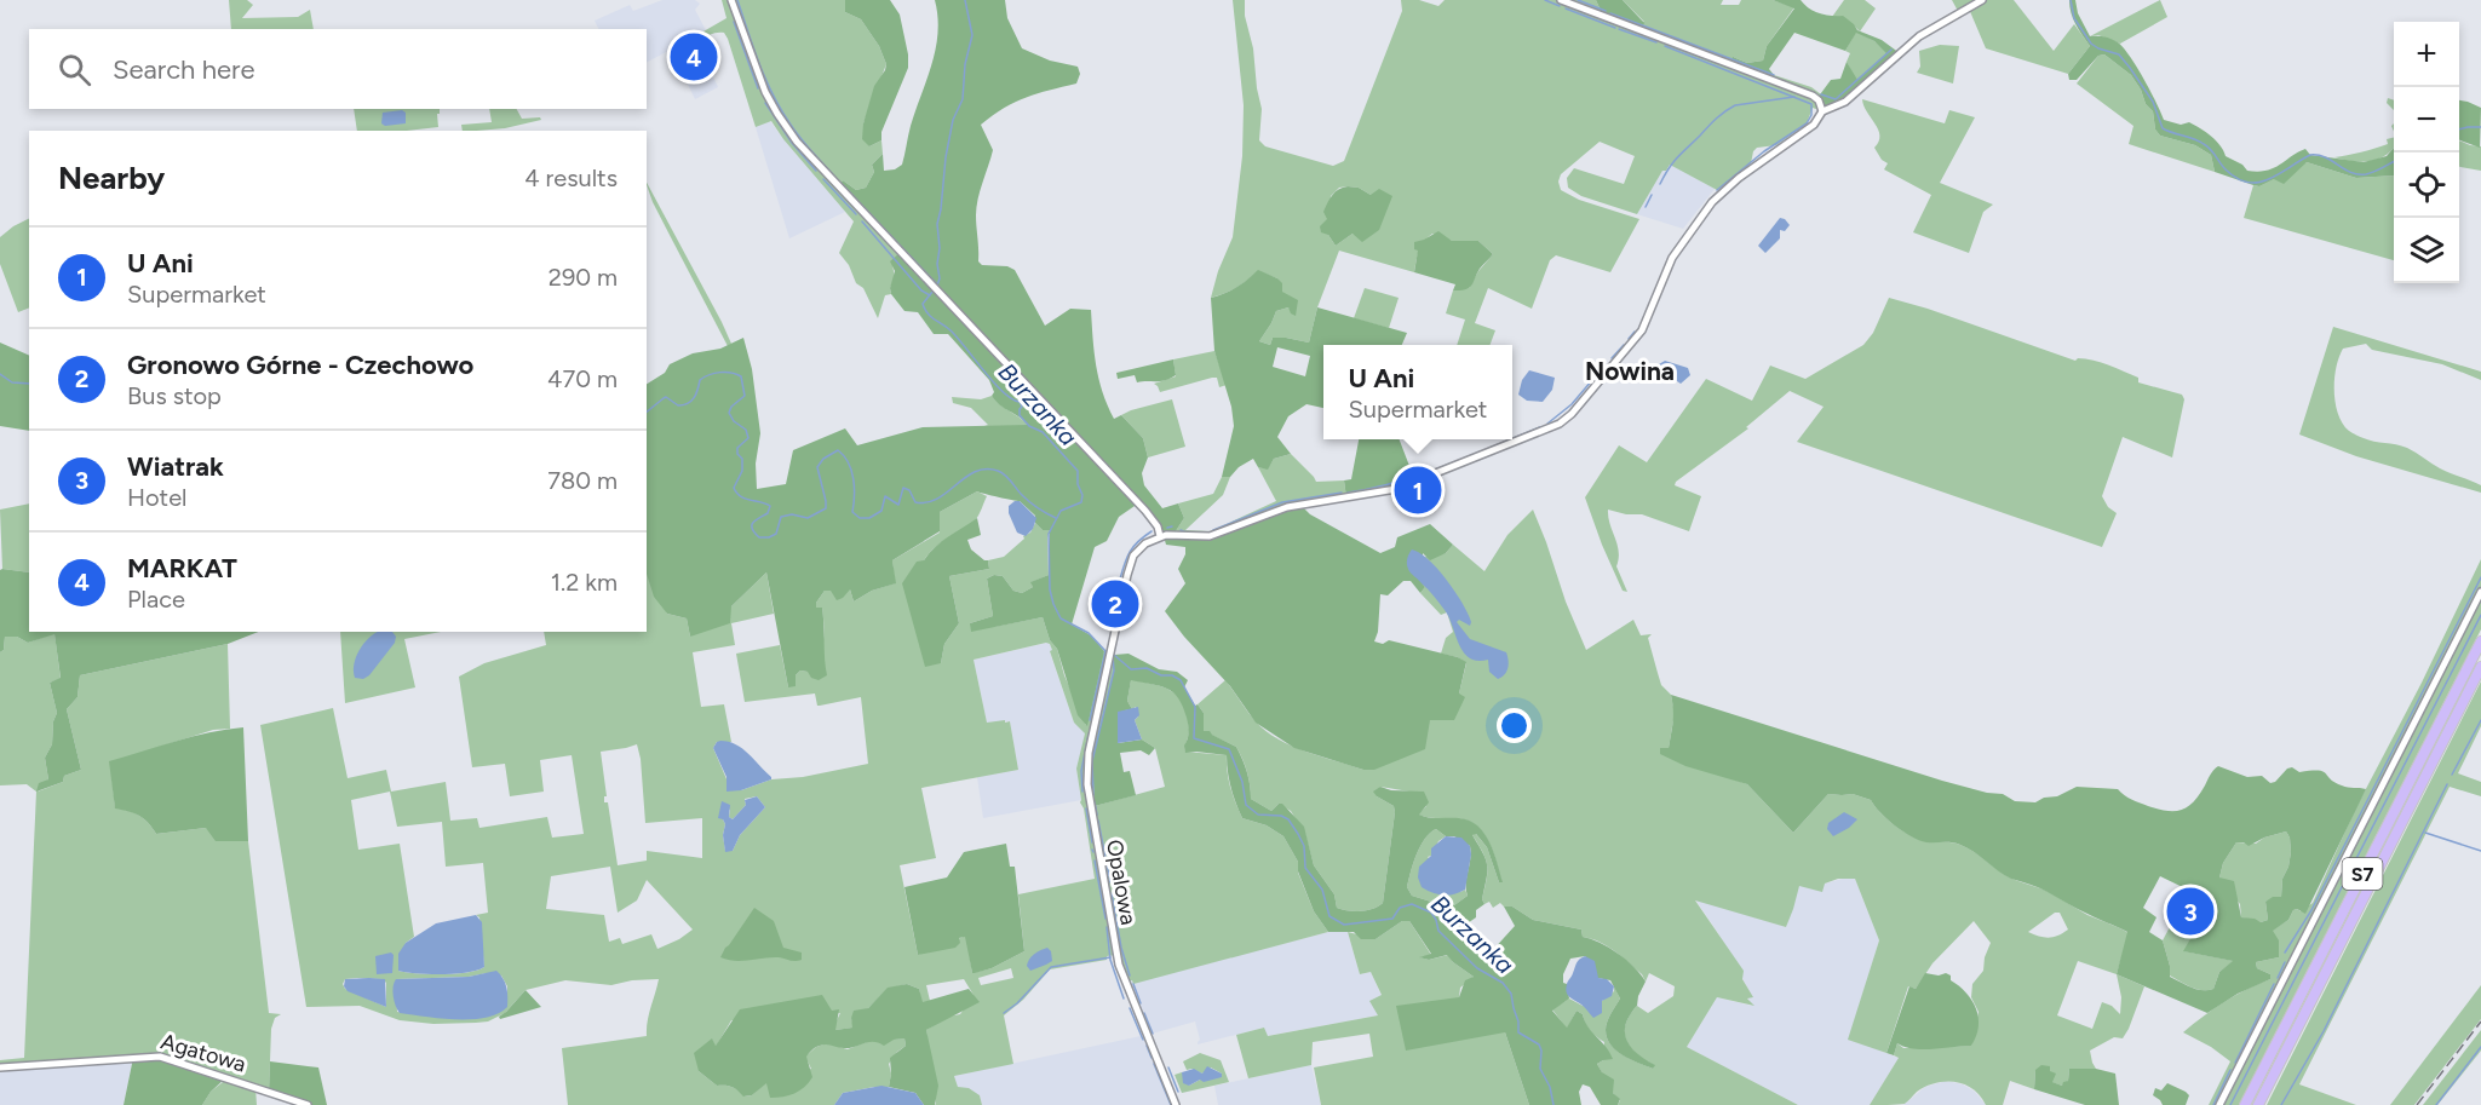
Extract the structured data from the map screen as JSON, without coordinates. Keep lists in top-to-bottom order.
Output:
{
  "streets": {
    "highway": ["S7"],
    "street": ["Opalowa", "Agatowa"]
  },
  "districts": ["Nowina"],
  "water": ["Burzanka"],
  "page": {
    "map_buttons": ["+", "−"],
    "search": "Search here",
    "pins": [
      "4",
      "1",
      "2",
      "3"
    ],
    "heading": ["Nearby", "4 results"],
    "list": [
      {
        "mark": "1",
        "name": "U Ani",
        "note": "Supermarket",
        "value": "290 m"
      },
      {
        "mark": "2",
        "name": "Gronowo Górne - Czechowo",
        "note": "Bus stop",
        "value": "470 m"
      },
      {
        "mark": "3",
        "name": "Wiatrak",
        "note": "Hotel",
        "value": "780 m"
      },
      {
        "mark": "4",
        "name": "MARKAT",
        "note": "Place",
        "value": "1.2 km"
      }
    ],
    "popup": ["U Ani", "Supermarket"]
  }
}
